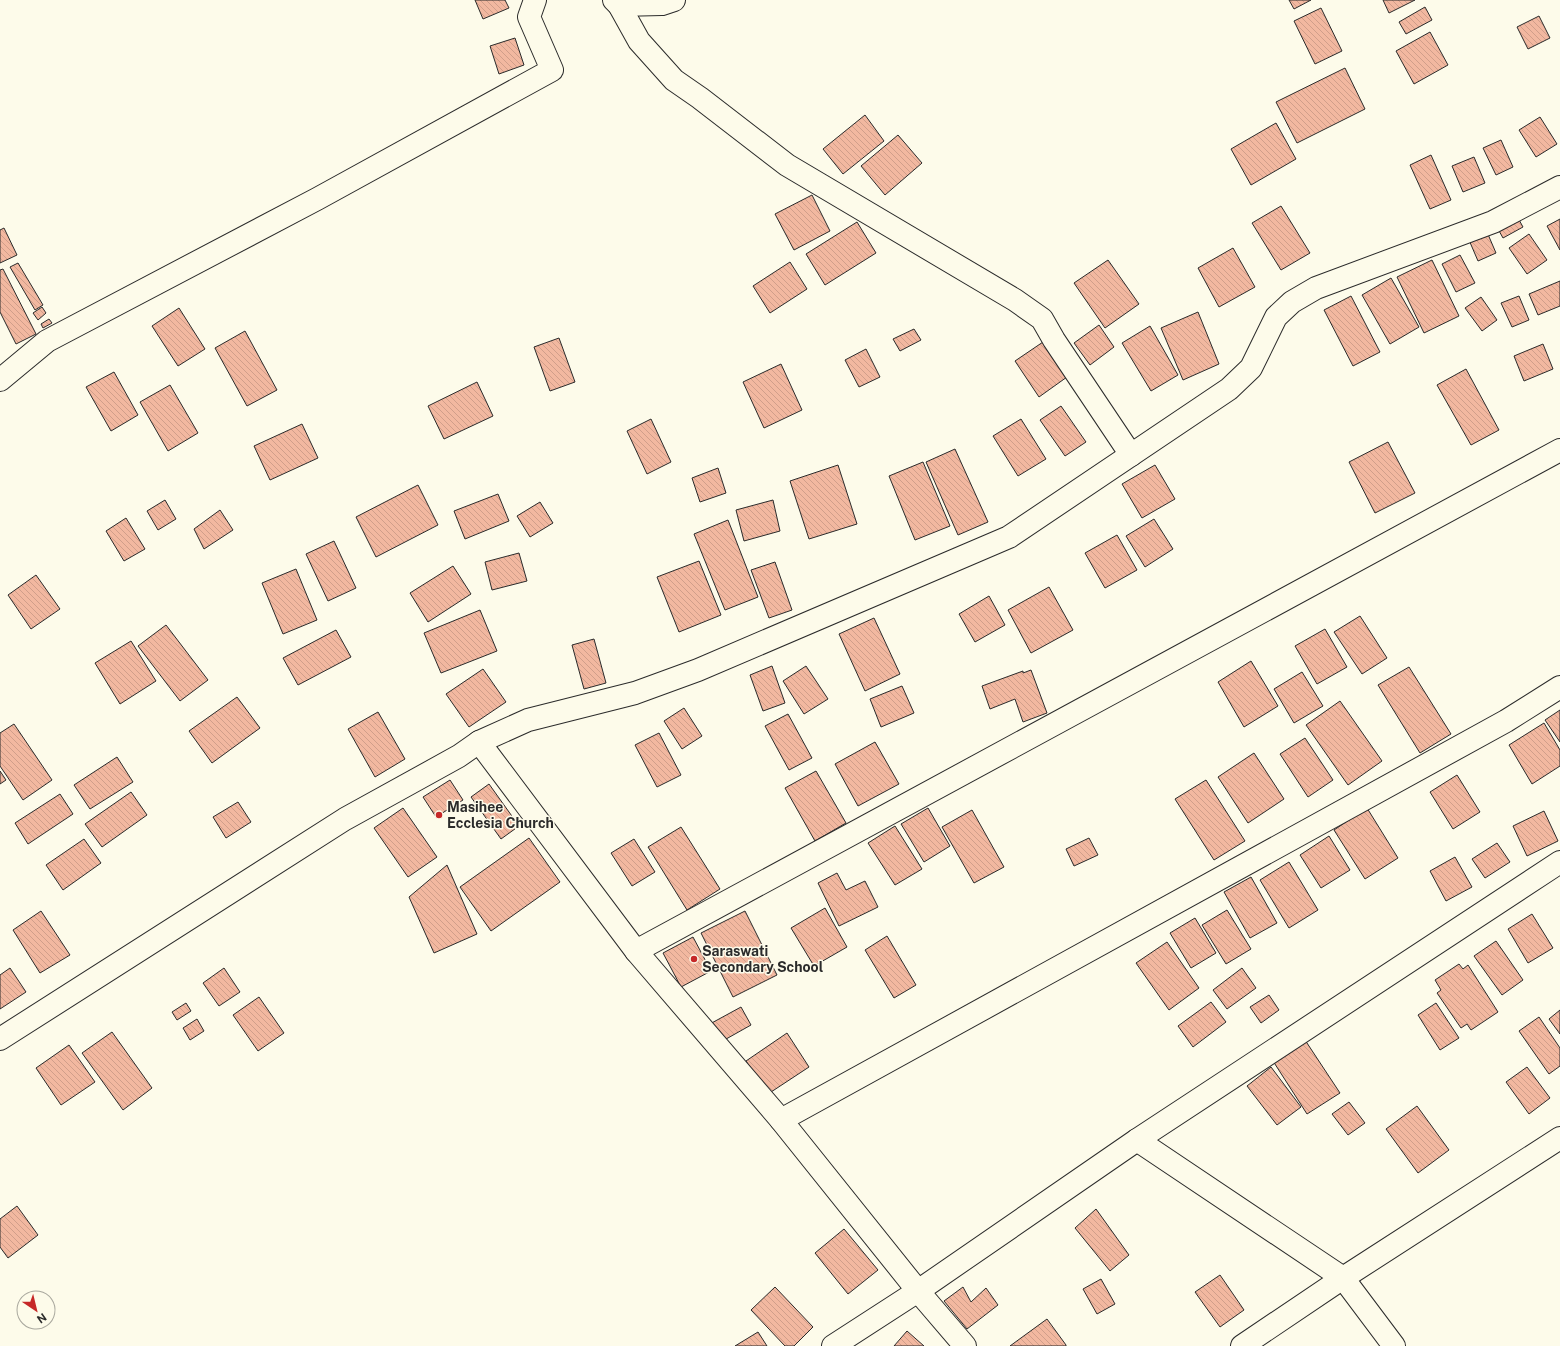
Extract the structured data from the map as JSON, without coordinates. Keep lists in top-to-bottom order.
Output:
{
  "places": ["Masihee Ecclesia Church", "Saraswati Secondary School"],
  "north": "bottom right"
}
